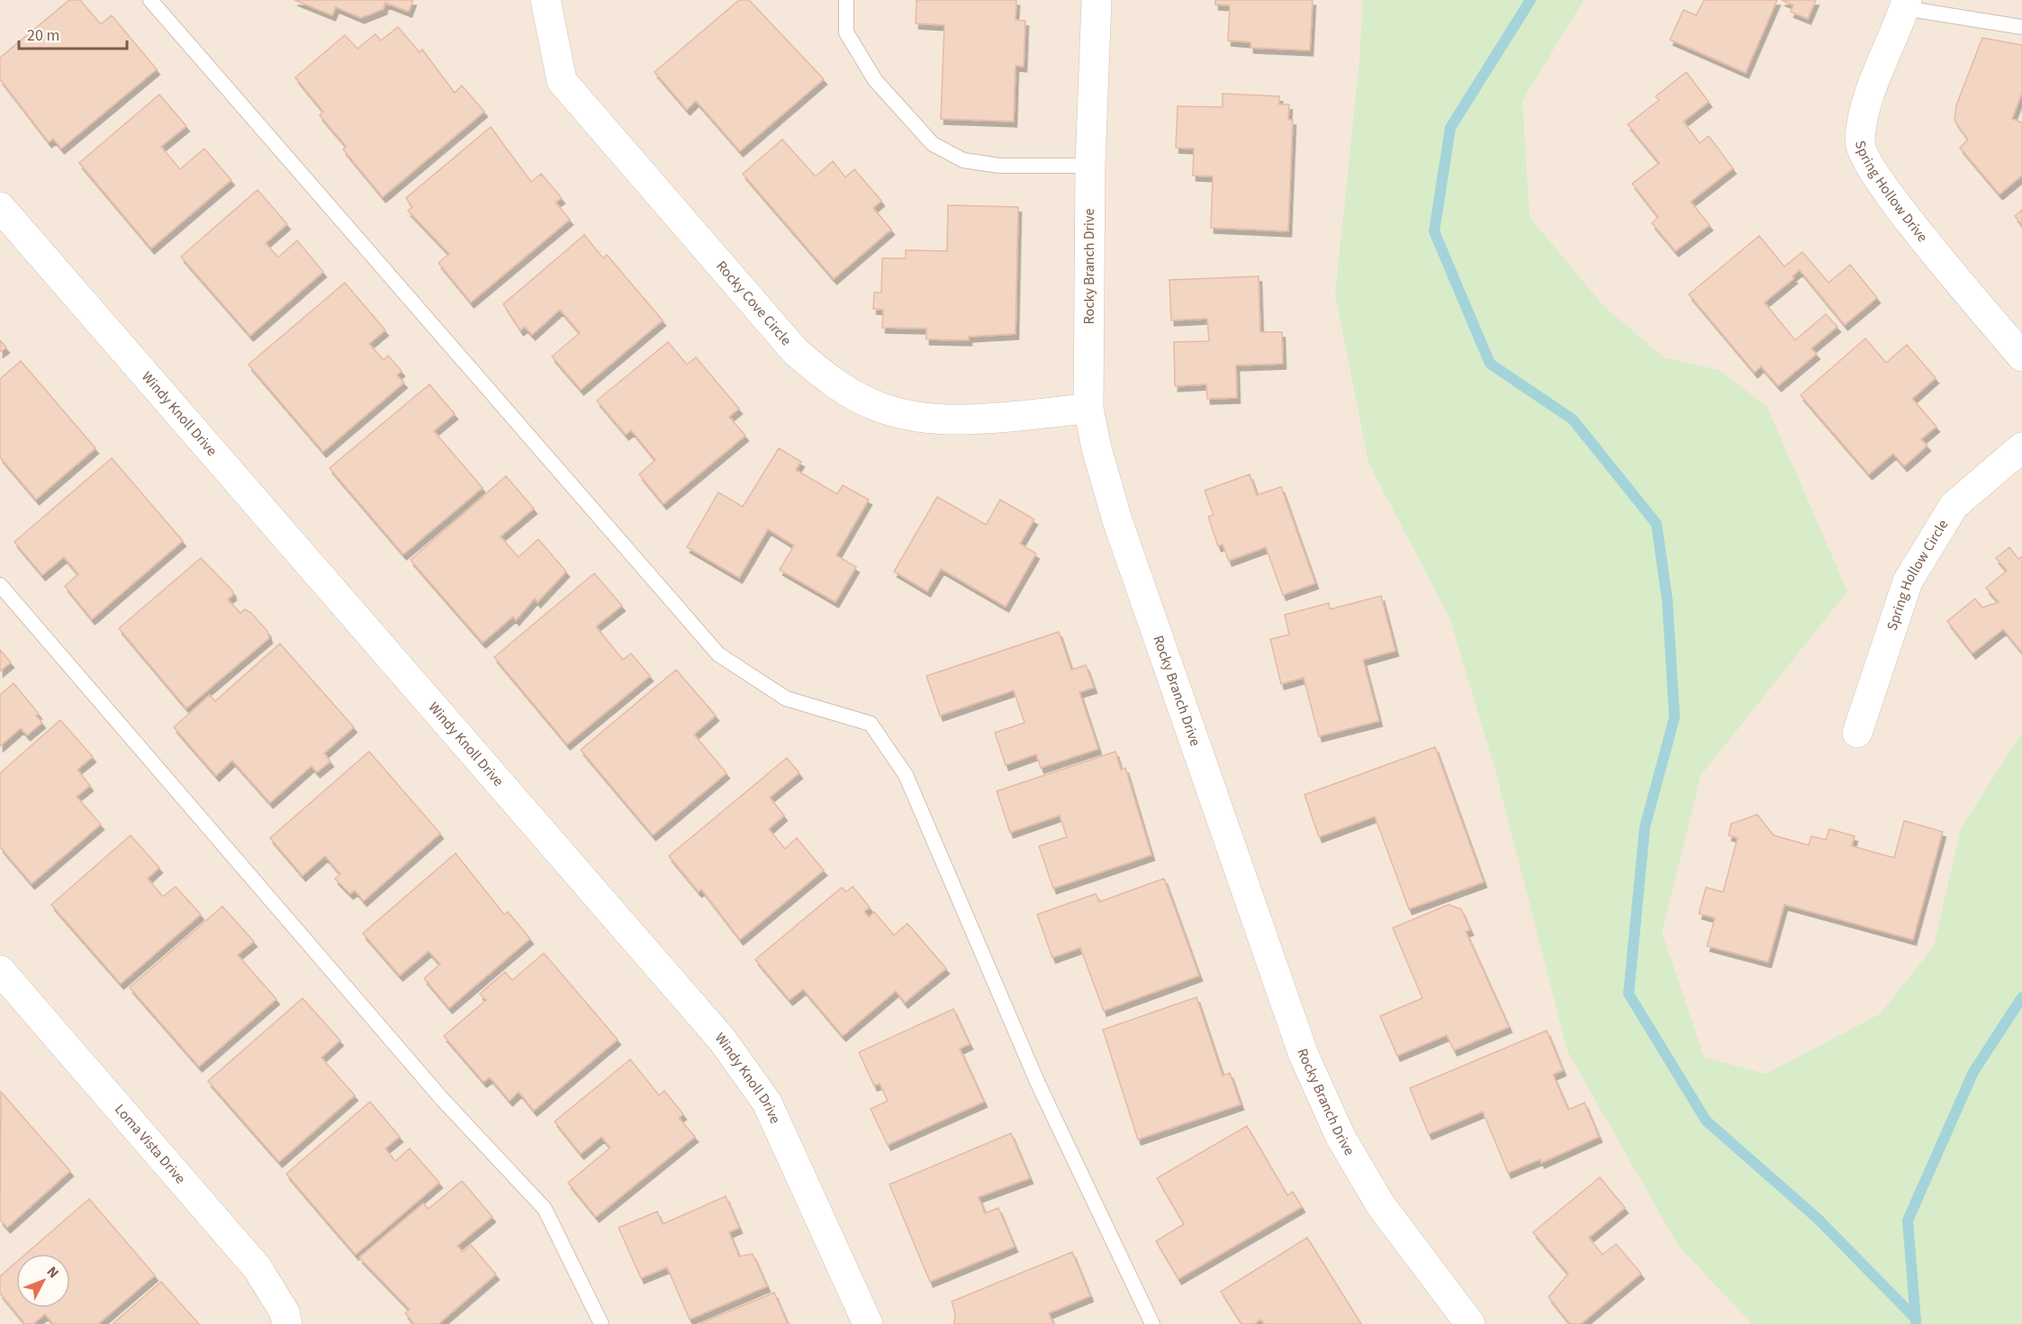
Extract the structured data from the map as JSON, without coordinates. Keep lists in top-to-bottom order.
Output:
{
  "streets": {
    "street": [
      "Spring Hollow Drive",
      "Rocky Branch Drive",
      "Rocky Cove Circle",
      "Windy Knoll Drive",
      "Spring Hollow Circle",
      "Loma Vista Drive"
    ]
  },
  "crossings": [
    ["Rocky Branch Drive", "Rocky Cove Circle"]
  ],
  "scale_bar": "20 m",
  "north": "top right"
}
